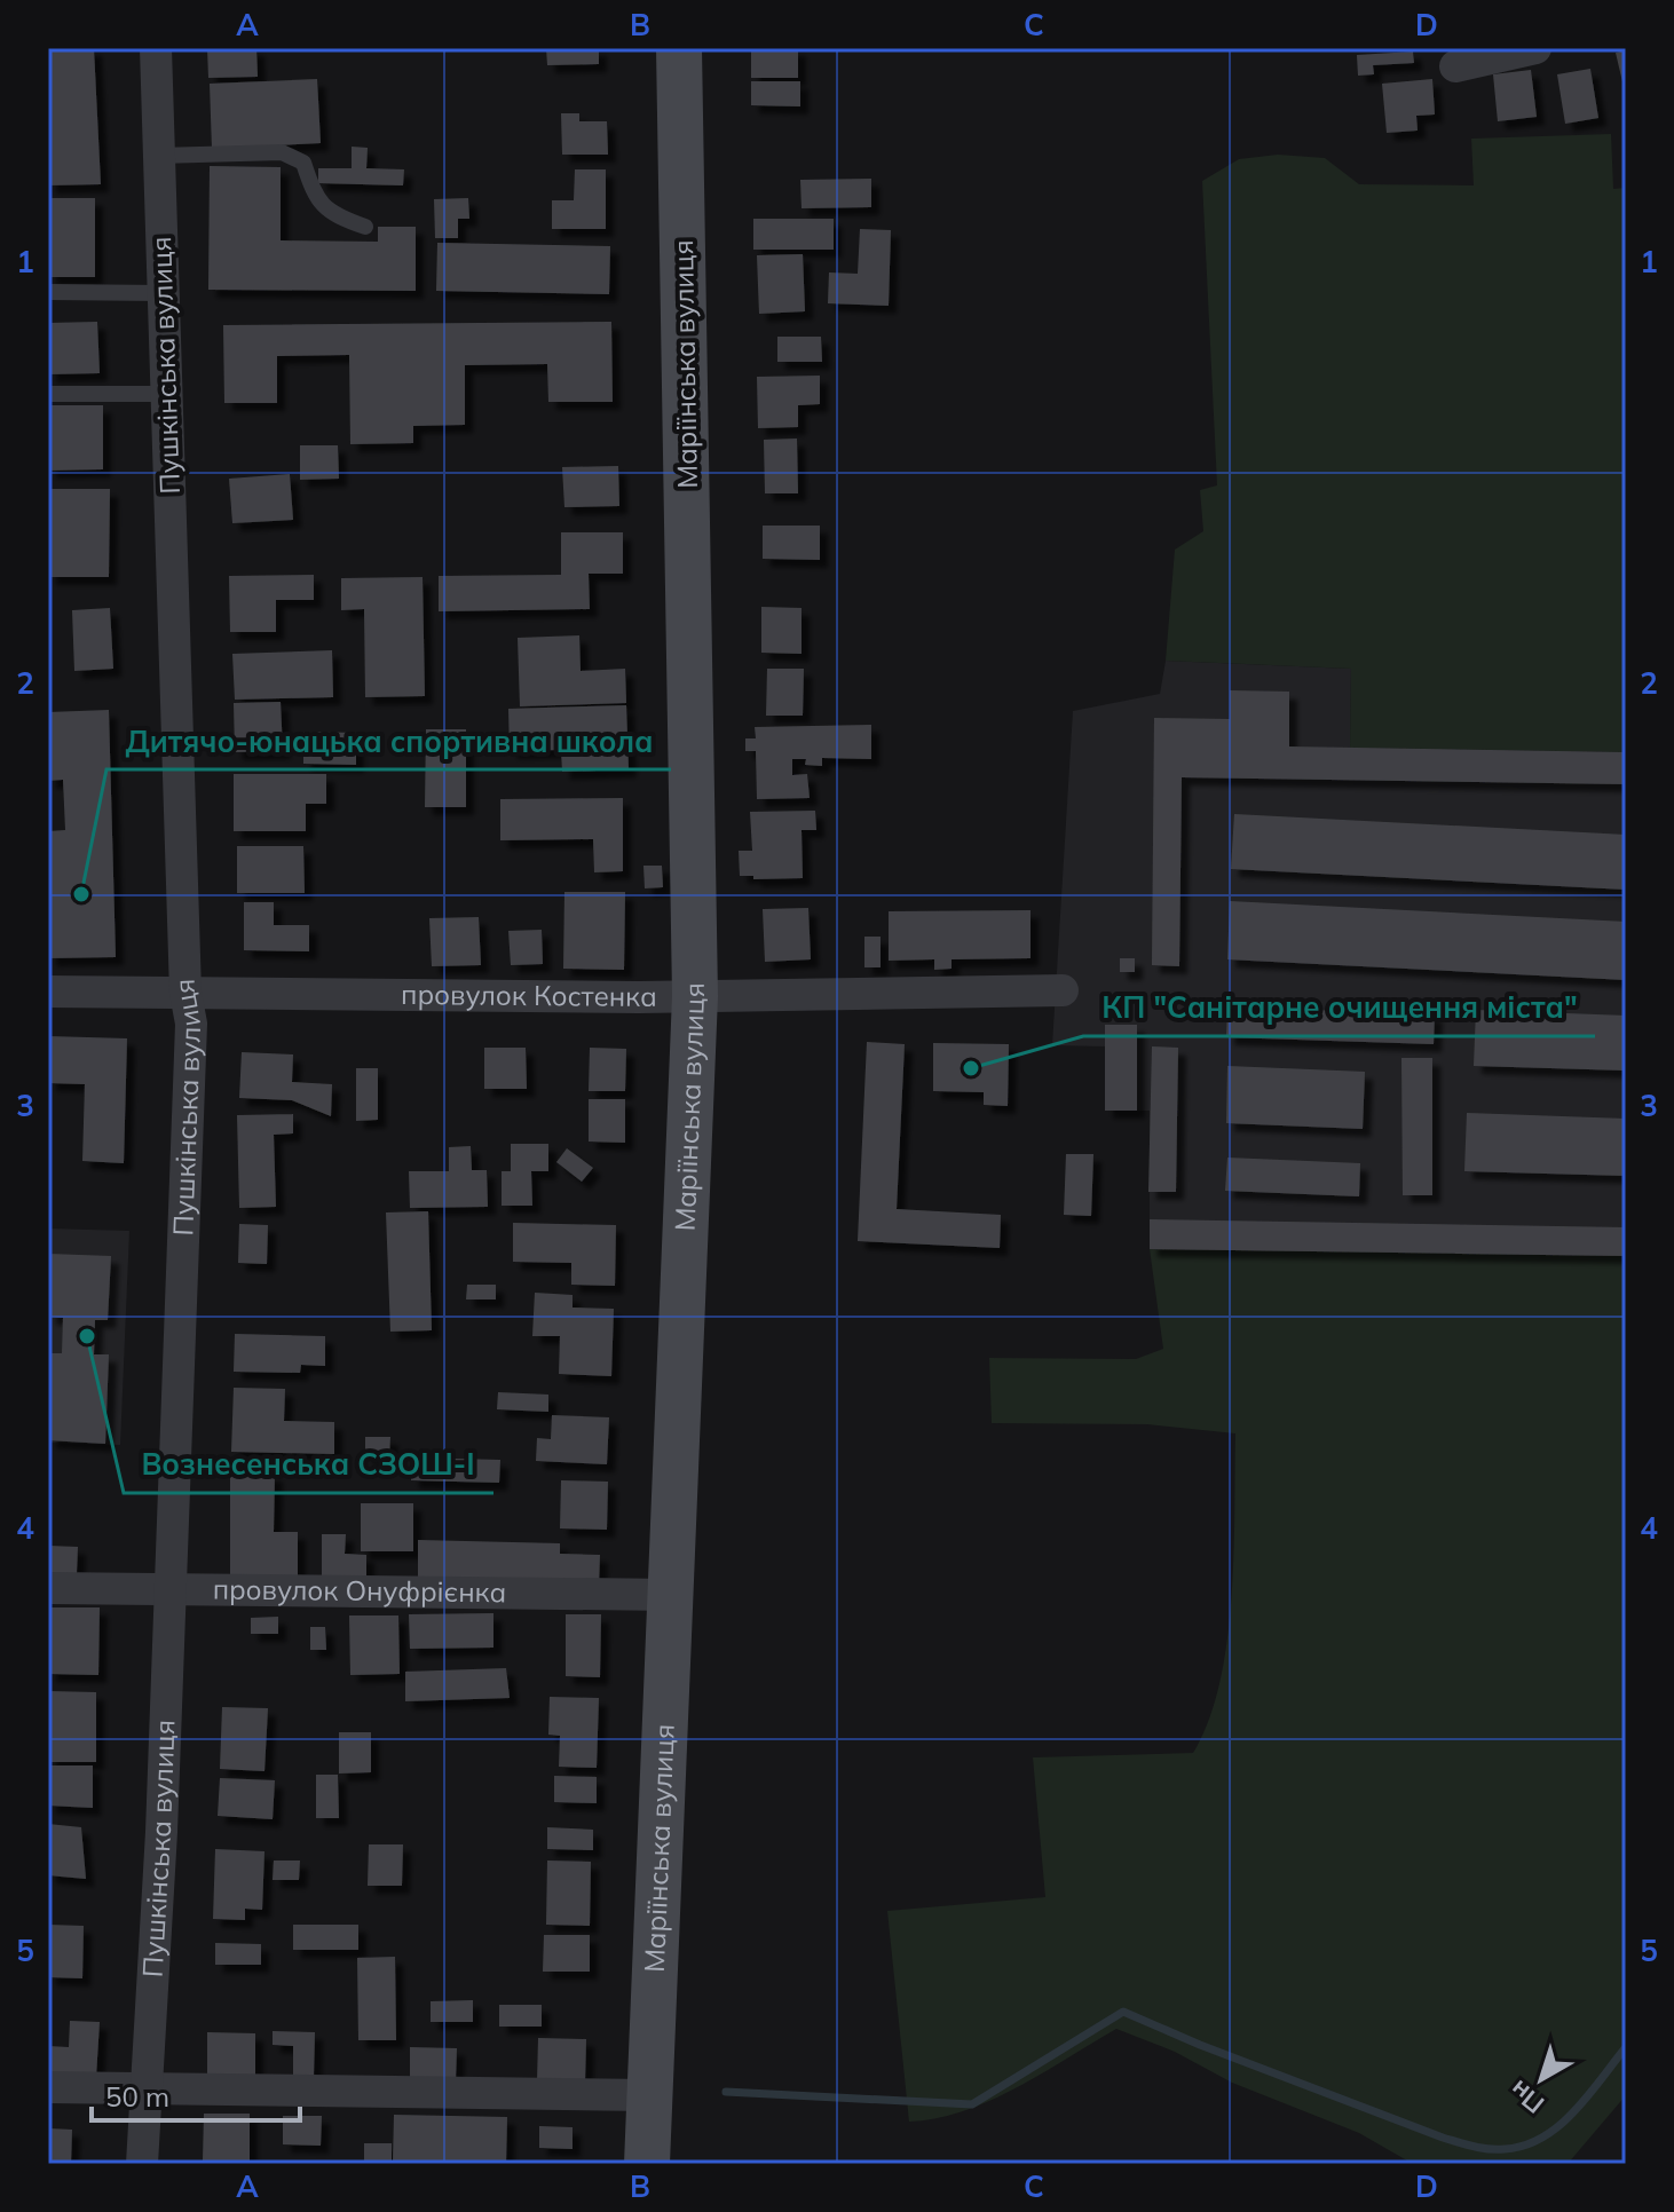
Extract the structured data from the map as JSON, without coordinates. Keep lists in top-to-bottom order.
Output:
{
  "streets": {
    "main road": ["Маріїнська вулиця"],
    "street": ["Пушкінська вулиця", "провулок Костенка", "провулок Онуфрієнка"]
  },
  "crossings": [
    ["Маріїнська вулиця", "провулок Костенка"],
    ["Маріїнська вулиця", "провулок Онуфрієнка"],
    ["Пушкінська вулиця", "провулок Костенка"],
    ["Пушкінська вулиця", "провулок Онуфрієнка"]
  ],
  "places": ["Дитячо-юнацька спортивна школа", "КП \"Санітарне очищення міста\"", "Вознесенська СЗОШ-І"],
  "scale_bar": "50 m",
  "north": "bottom left",
  "grid": {
    "columns": [
      "A",
      "B",
      "C",
      "D"
    ],
    "rows": [
      "1",
      "2",
      "3",
      "4",
      "5"
    ]
  }
}
